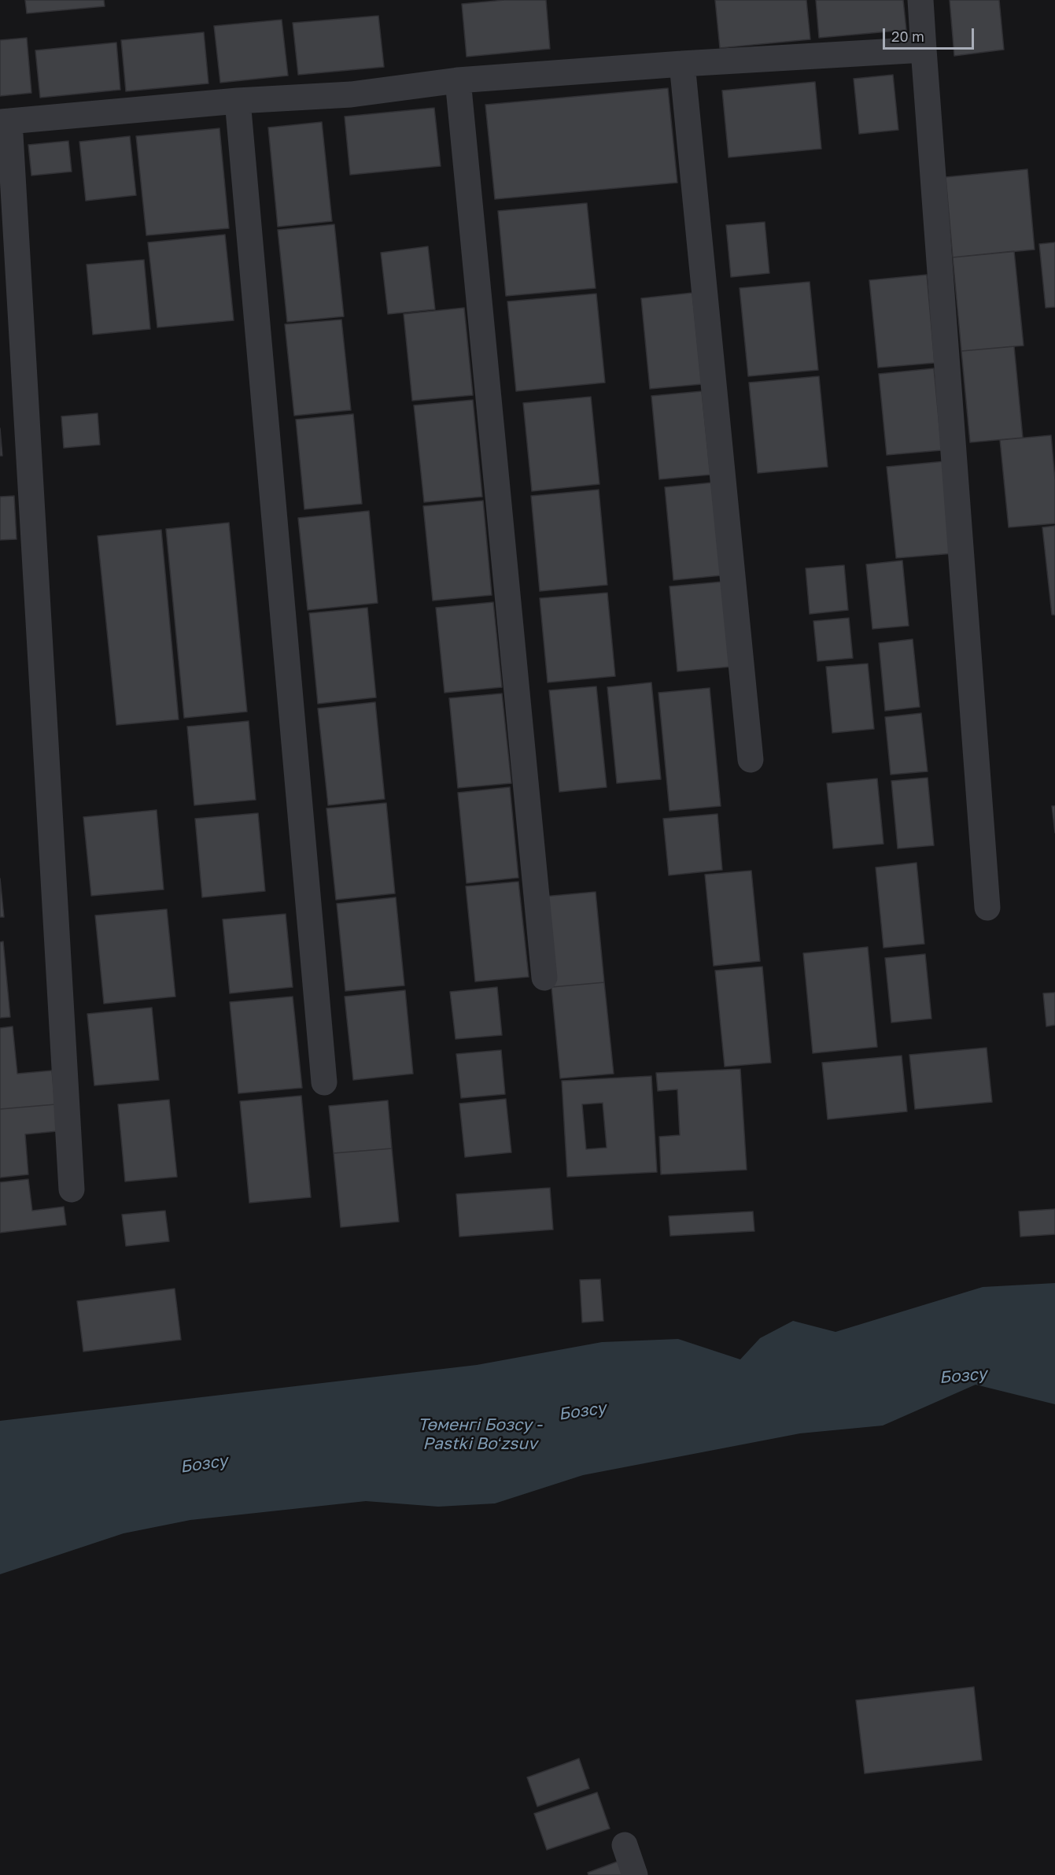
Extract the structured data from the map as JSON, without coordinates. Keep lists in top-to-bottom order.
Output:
{
  "water": ["Бозсу", "Төменгі Бозсу - Pastki Boʻzsuv"],
  "scale_bar": "20 m"
}
